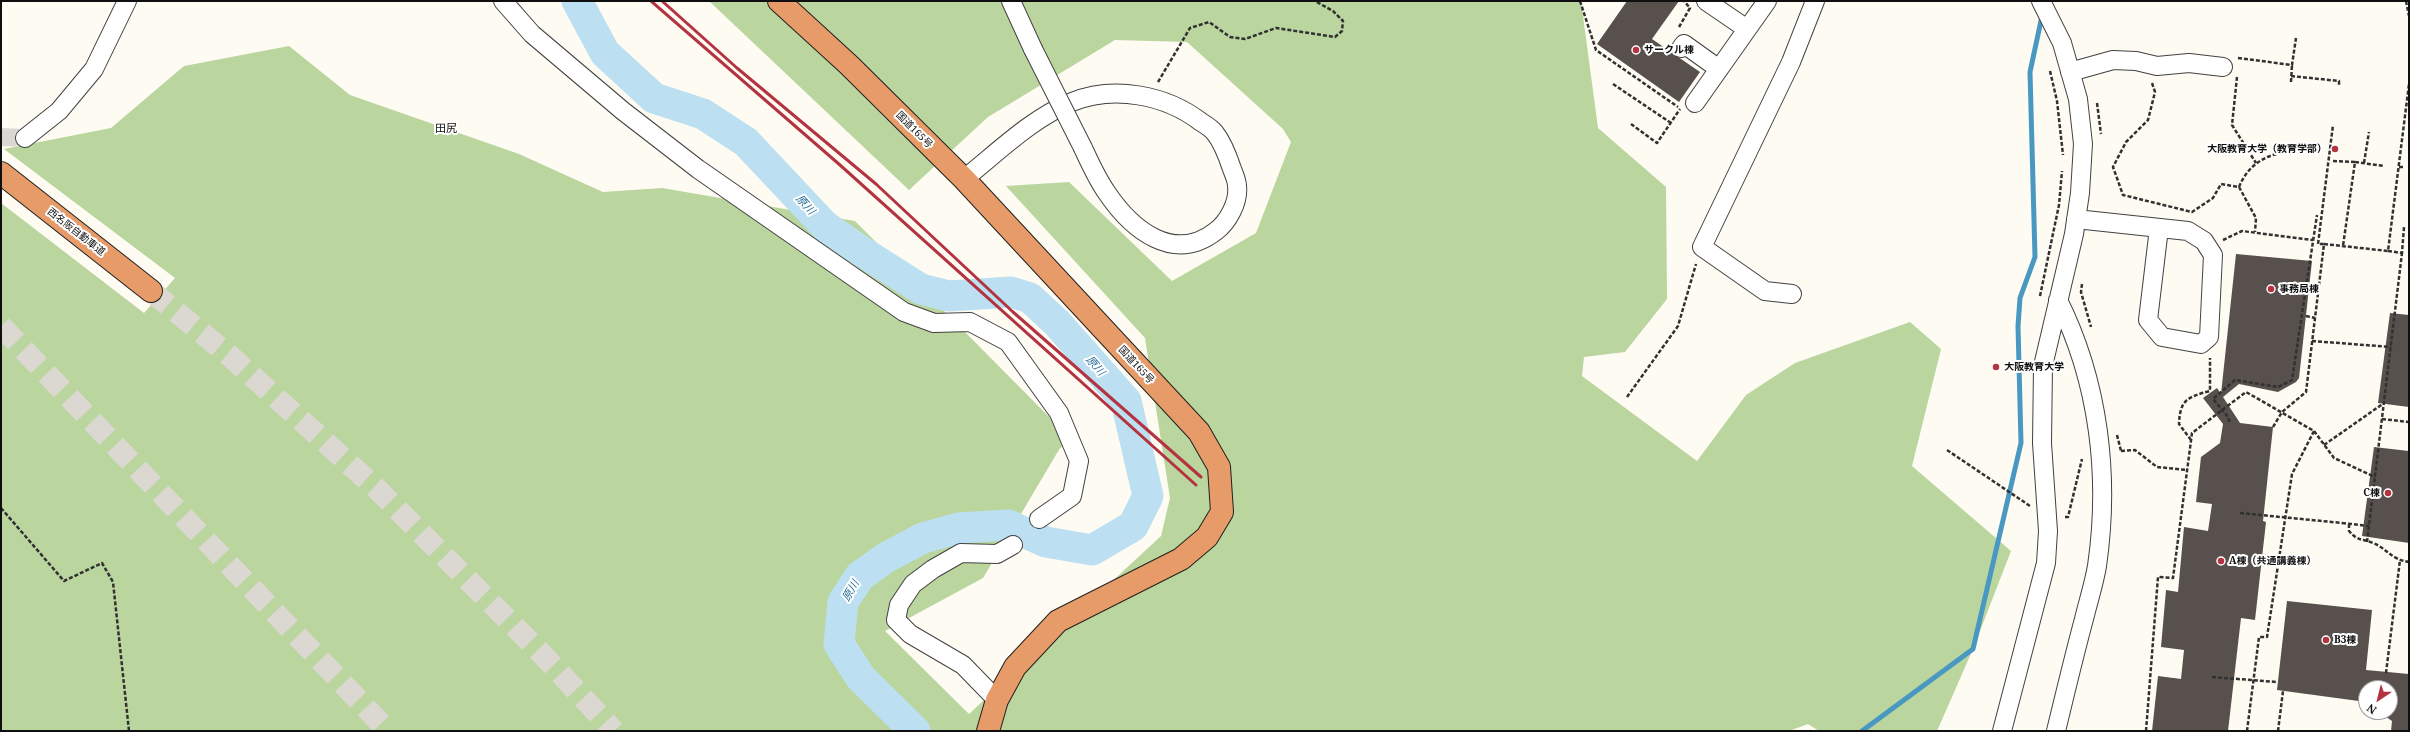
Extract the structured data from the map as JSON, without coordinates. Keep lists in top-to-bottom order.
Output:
{
  "streets": {
    "highway": ["国道165号", "西名阪自動車道"]
  },
  "districts": ["田尻"],
  "water": ["原川"],
  "places": [
    "サークル棟",
    "大阪教育大学（教育学部）",
    "事務局棟",
    "大阪教育大学",
    "C棟",
    "A棟（共通講義棟）",
    "B3棟"
  ],
  "north": "bottom left"
}
